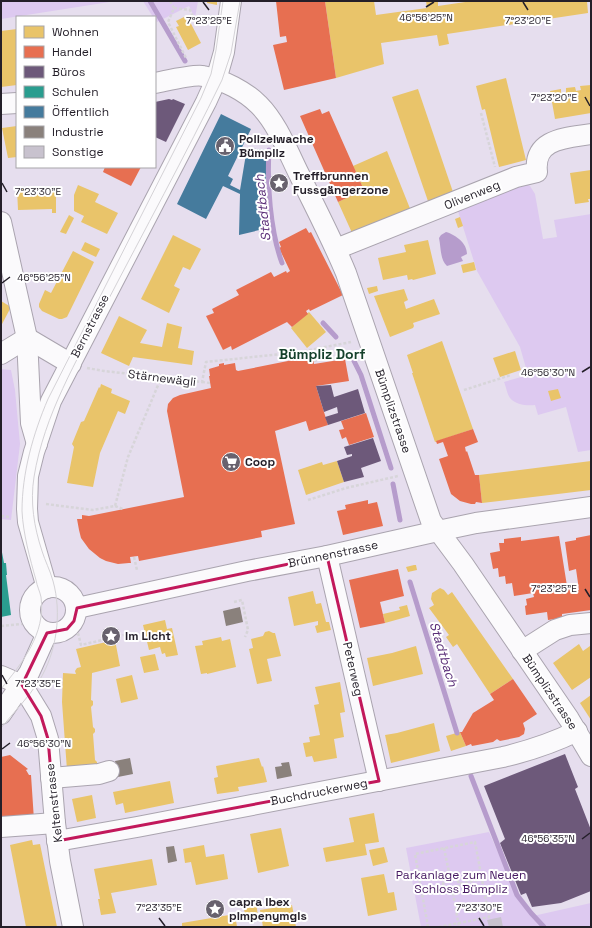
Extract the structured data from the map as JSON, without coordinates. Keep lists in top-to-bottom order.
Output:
{
  "streets": {
    "street": [
      "Olivenweg",
      "Bernstrasse",
      "Bümplizstrasse",
      "Brünnenstrasse",
      "Peterweg",
      "Buchdruckerweg",
      "Keltenstrasse"
    ],
    "path": ["Stärnewägli"]
  },
  "crossings": [
    ["Olivenweg", "Bümplizstrasse"],
    ["Bernstrasse", "Stärnewägli"],
    ["Bernstrasse", "Bümplizstrasse"],
    ["Bernstrasse", "Brünnenstrasse"],
    ["Stärnewägli", "Bümplizstrasse"],
    ["Bümplizstrasse", "Brünnenstrasse"],
    ["Bümplizstrasse", "Buchdruckerweg"],
    ["Brünnenstrasse", "Peterweg"],
    ["Peterweg", "Buchdruckerweg"],
    ["Buchdruckerweg", "Keltenstrasse"]
  ],
  "districts": ["Bümpliz Dorf"],
  "water": ["Stadtbach"],
  "parks": ["Parkanlage zum Neuen Schloss Bümpliz"],
  "places": {
    "public building": ["Polizeiwache Bümpliz"],
    "place": ["Treffbrunnen Fussgängerzone", "Im Licht", "capra ibex pimpenymgis"],
    "supermarket": ["Coop"]
  },
  "legend": [
    "Wohnen",
    "Handel",
    "Büros",
    "Schulen",
    "Öffentlich",
    "Industrie",
    "Sonstige"
  ],
  "coordinates": [
    "46°56'25\"N",
    "7°23'25\"E",
    "7°23'20\"E",
    "7°23'30\"E",
    "46°56'30\"N",
    "7°23'35\"E",
    "46°56'35\"N"
  ]
}
